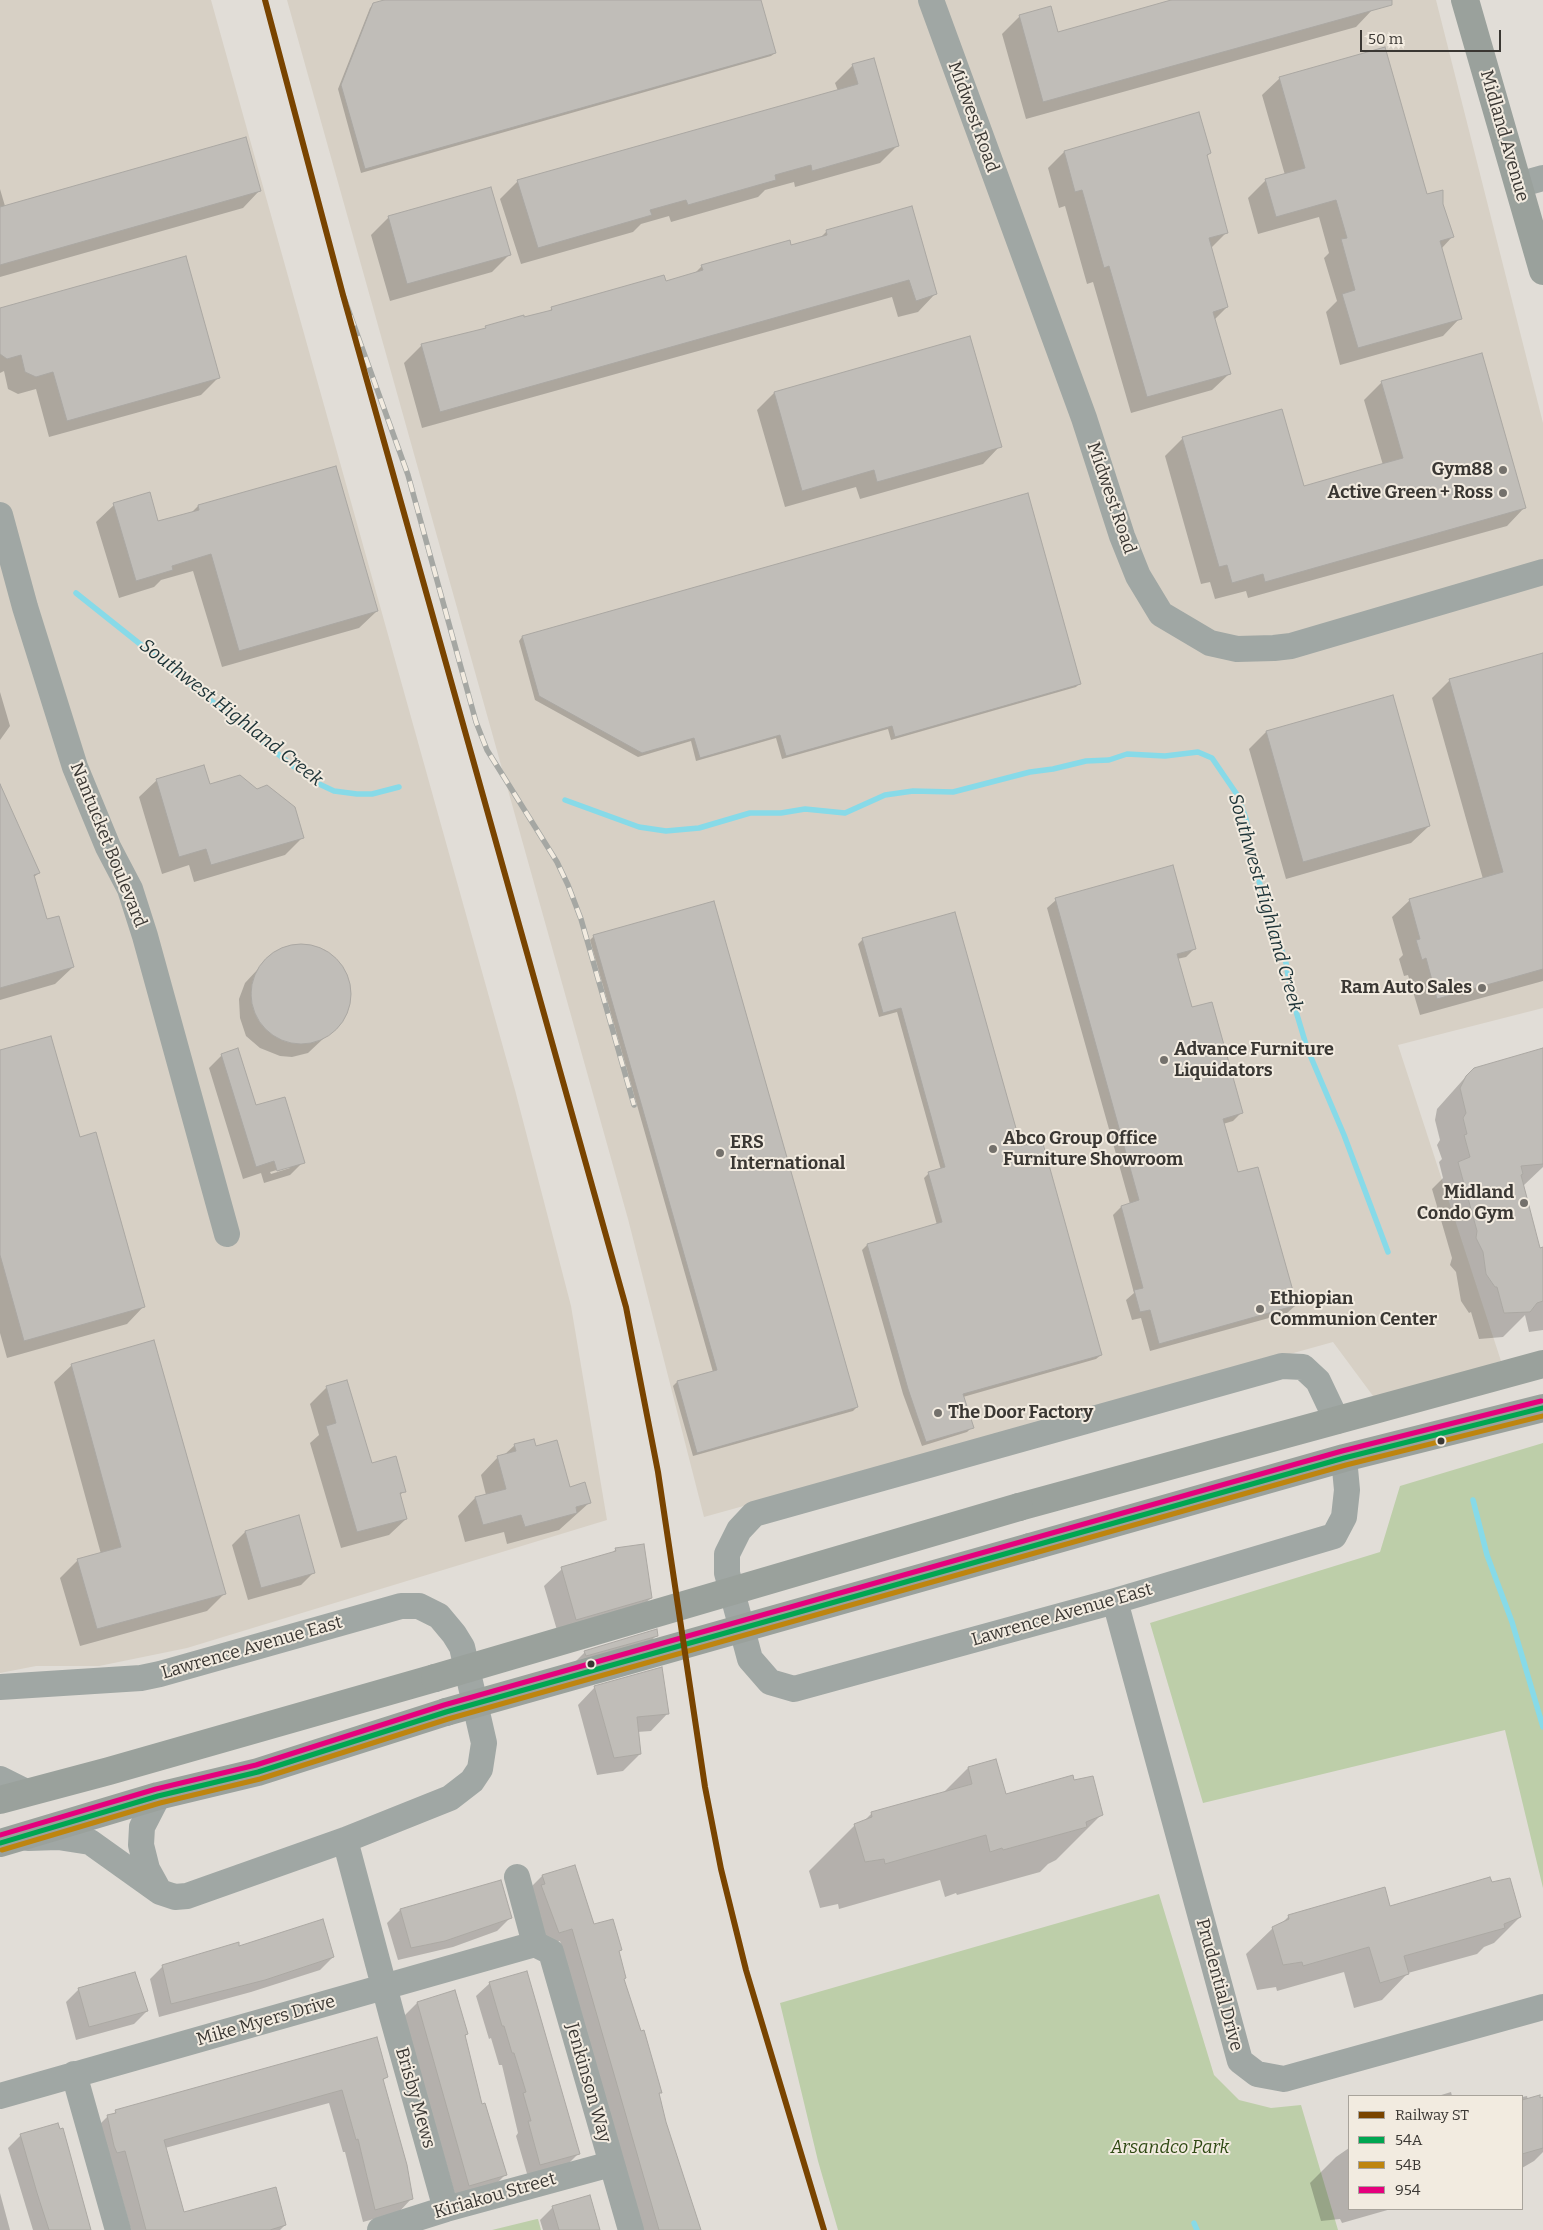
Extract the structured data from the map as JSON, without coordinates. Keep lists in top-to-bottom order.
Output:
{
  "streets": {
    "main road": ["Midland Avenue", "Lawrence Avenue East"],
    "street": [
      "Midwest Road",
      "Nantucket Boulevard",
      "Prudential Drive",
      "Mike Myers Drive",
      "Jenkinson Way",
      "Brisby Mews",
      "Kiriakou Street"
    ]
  },
  "crossings": [
    ["Lawrence Avenue East", "Prudential Drive"],
    ["Mike Myers Drive", "Brisby Mews"],
    ["Jenkinson Way", "Kiriakou Street"],
    ["Brisby Mews", "Kiriakou Street"]
  ],
  "water": ["Southwest Highland Creek"],
  "parks": ["Arsandco Park"],
  "places": [
    "Gym88",
    "Active Green + Ross",
    "Ram Auto Sales",
    "Advance Furniture Liquidators",
    "Abco Group Office Furniture Showroom",
    "ERS International",
    "Midland Condo Gym",
    "Ethiopian Communion Center",
    "The Door Factory"
  ],
  "lines": [
    "rail line ST",
    "transit line 954",
    "transit line 54A",
    "transit line 54B"
  ],
  "legend": [
    "Railway ST",
    "54A",
    "54B",
    "954"
  ],
  "scale_bar": "50 m"
}
